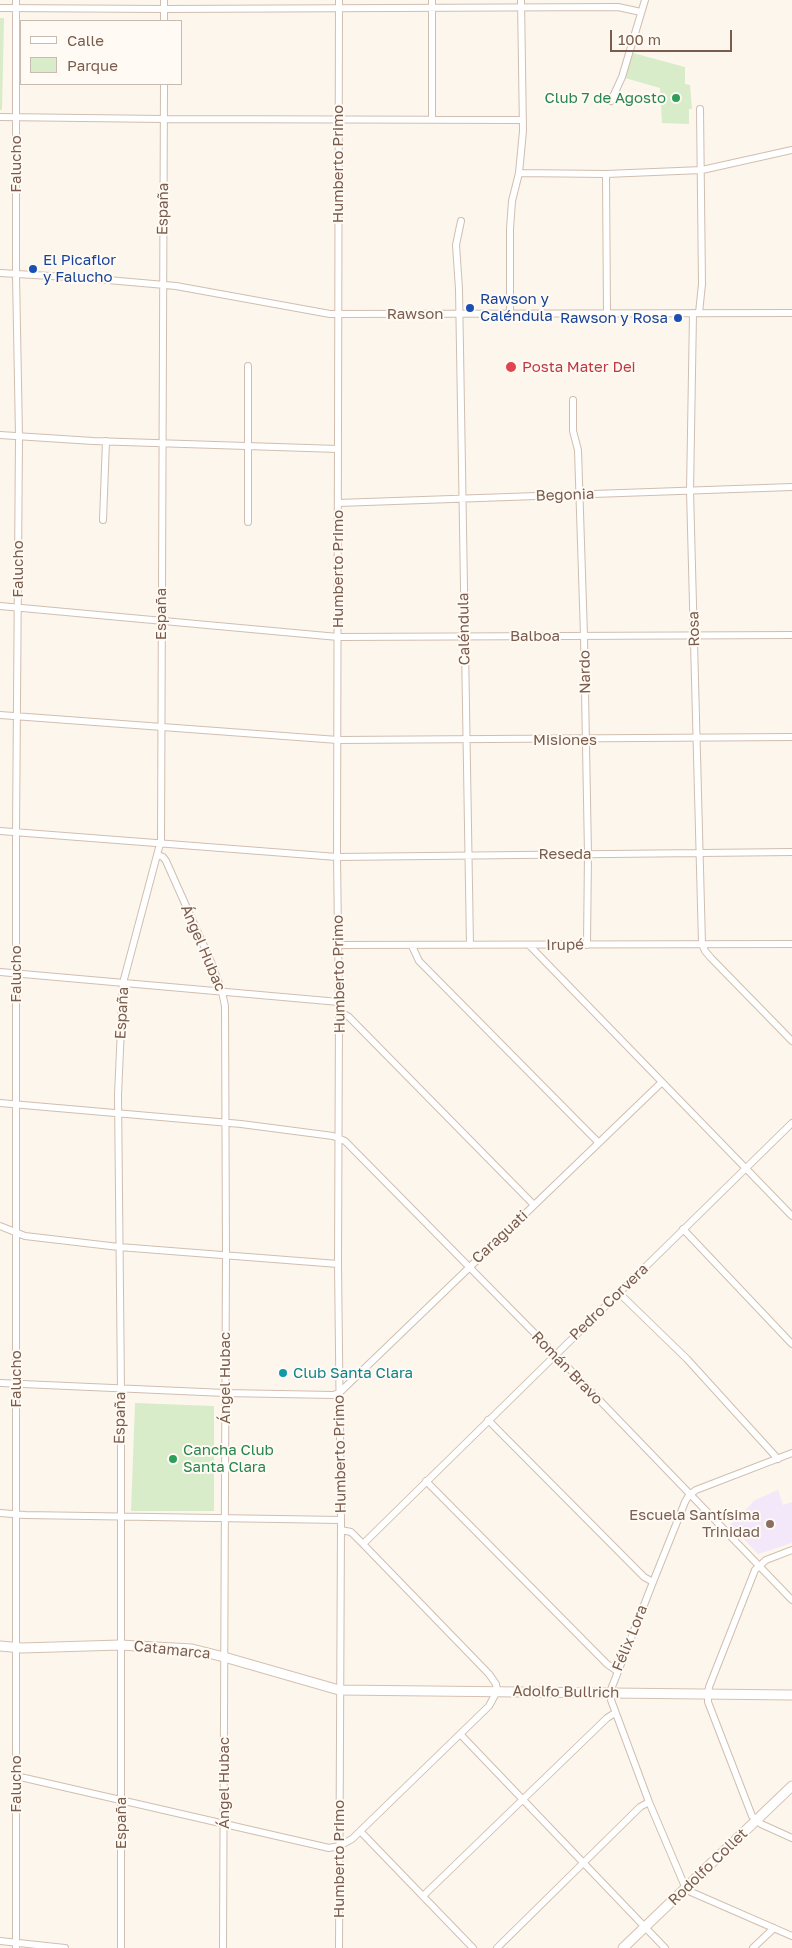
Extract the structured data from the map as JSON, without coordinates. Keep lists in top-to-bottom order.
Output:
{
  "streets": {
    "street": [
      "Falucho",
      "Humberto Primo",
      "España",
      "Rawson",
      "Begonia",
      "Caléndula",
      "Rosa",
      "Balboa",
      "Nardo",
      "Misiones",
      "Reseda",
      "Irupé",
      "Ángel Hubac",
      "Caraguati",
      "Pedro Corvera",
      "Román Bravo",
      "Félix Lora",
      "Catamarca",
      "Adolfo Bullrich",
      "Rodolfo Collet"
    ]
  },
  "crossings": [
    ["Falucho", "Rawson"],
    ["Falucho", "Balboa"],
    ["Falucho", "Misiones"],
    ["Falucho", "Reseda"],
    ["Falucho", "Catamarca"],
    ["Humberto Primo", "Rawson"],
    ["Humberto Primo", "Begonia"],
    ["Humberto Primo", "Balboa"],
    ["Humberto Primo", "Misiones"],
    ["Humberto Primo", "Reseda"],
    ["Humberto Primo", "Irupé"],
    ["Humberto Primo", "Caraguati"],
    ["Humberto Primo", "Román Bravo"],
    ["Humberto Primo", "Catamarca"],
    ["Humberto Primo", "Adolfo Bullrich"],
    ["España", "Rawson"],
    ["España", "Balboa"],
    ["España", "Misiones"],
    ["España", "Reseda"],
    ["España", "Ángel Hubac"],
    ["España", "Catamarca"],
    ["Rawson", "Caléndula"],
    ["Rawson", "Rosa"],
    ["Begonia", "Caléndula"],
    ["Begonia", "Rosa"],
    ["Begonia", "Nardo"],
    ["Caléndula", "Balboa"],
    ["Caléndula", "Misiones"],
    ["Caléndula", "Reseda"],
    ["Caléndula", "Irupé"],
    ["Rosa", "Balboa"],
    ["Rosa", "Misiones"],
    ["Rosa", "Reseda"],
    ["Rosa", "Irupé"],
    ["Balboa", "Nardo"],
    ["Nardo", "Misiones"],
    ["Nardo", "Reseda"],
    ["Nardo", "Irupé"],
    ["Ángel Hubac", "Catamarca"],
    ["Caraguati", "Román Bravo"],
    ["Pedro Corvera", "Román Bravo"],
    ["Román Bravo", "Félix Lora"],
    ["Félix Lora", "Adolfo Bullrich"],
    ["Catamarca", "Adolfo Bullrich"]
  ],
  "places": [
    "Club 7 de Agosto",
    "El Picaflor y Falucho",
    "Rawson y Caléndula",
    "Rawson y Rosa",
    "Posta Mater Dei",
    "Club Santa Clara",
    "Cancha Club Santa Clara",
    "Escuela Santísima Trinidad"
  ],
  "legend": ["Calle", "Parque"],
  "scale_bar": "100 m"
}
